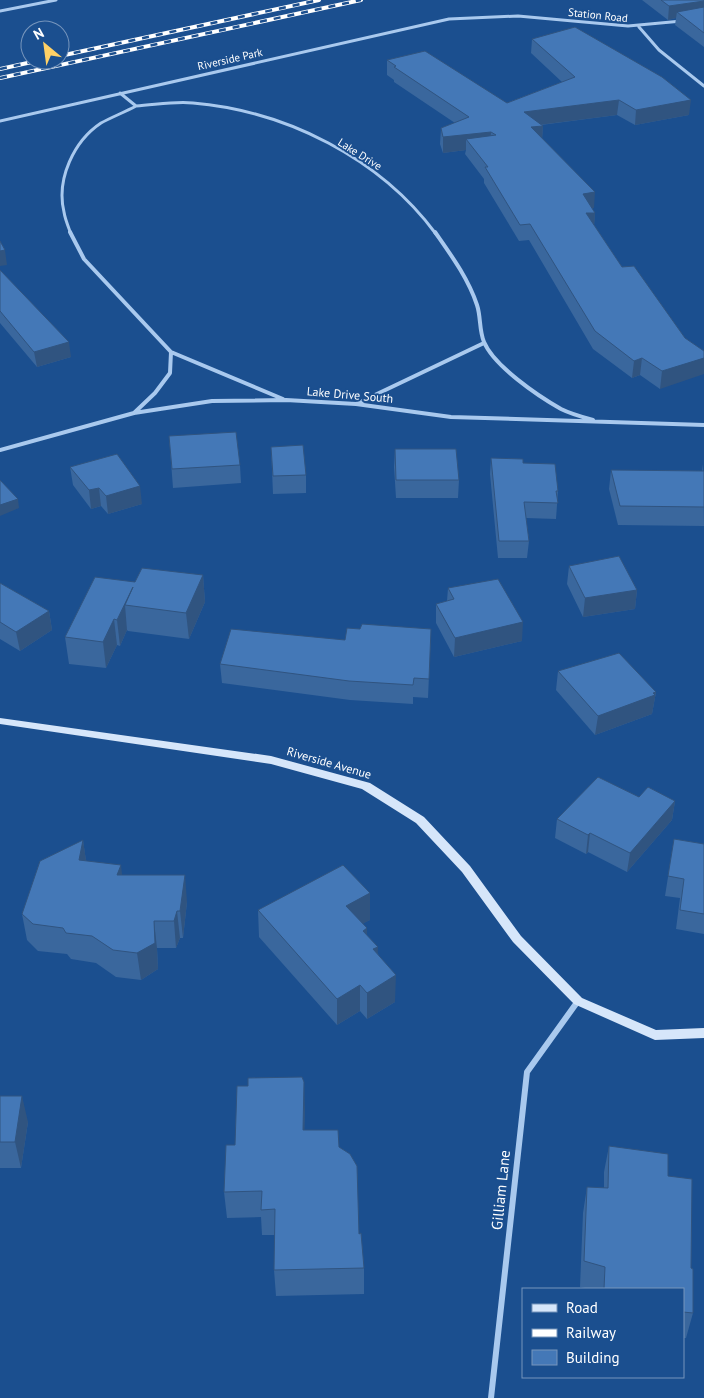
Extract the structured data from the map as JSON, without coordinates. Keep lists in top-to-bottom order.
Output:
{
  "streets": {
    "street": [
      "Station Road",
      "Riverside Park",
      "Lake Drive",
      "Lake Drive South",
      "Riverside Avenue",
      "Gilliam Lane"
    ]
  },
  "crossings": [
    ["Station Road", "Riverside Park"],
    ["Lake Drive", "Lake Drive South"],
    ["Riverside Avenue", "Gilliam Lane"]
  ],
  "legend": ["Road", "Railway", "Building"],
  "north": "top left"
}
